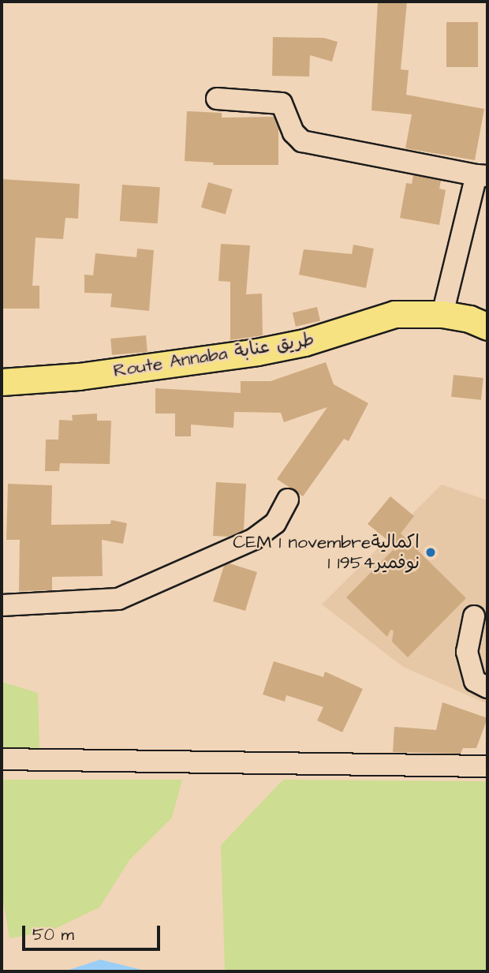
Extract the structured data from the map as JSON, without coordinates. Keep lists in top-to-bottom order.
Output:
{
  "streets": {
    "main road": ["Route Annaba طريق عنابة"]
  },
  "places": ["CEM 1 novembreاكمالية 1 نوفمير1954"],
  "scale_bar": "50 m"
}
